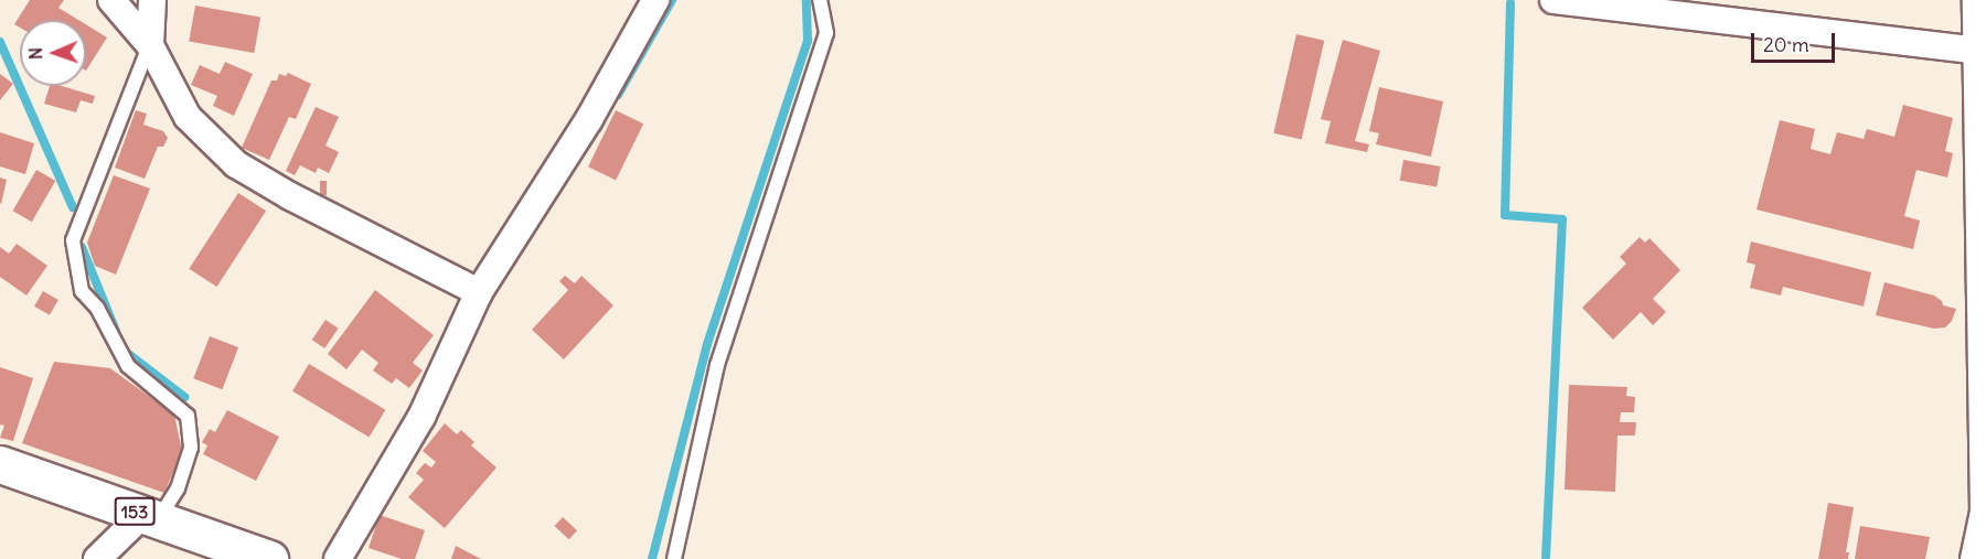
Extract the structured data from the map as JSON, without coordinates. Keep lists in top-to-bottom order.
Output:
{
  "streets": {
    "highway": ["153"]
  },
  "scale_bar": "20 m",
  "north": "left"
}
